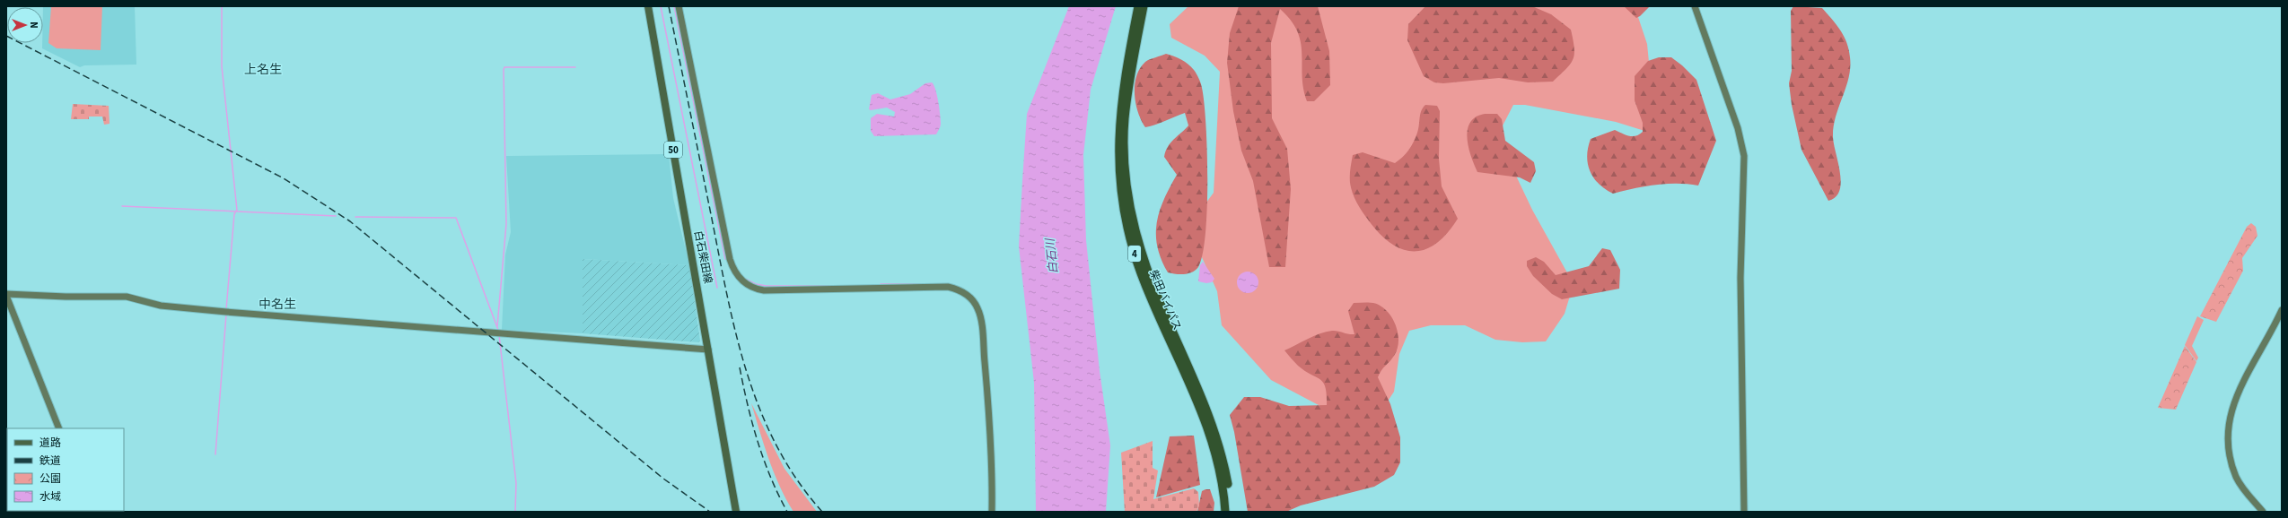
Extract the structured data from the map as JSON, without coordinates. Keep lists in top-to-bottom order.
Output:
{
  "streets": {
    "highway": ["4", "柴田バイパス"],
    "main road": ["50", "白石柴田線"]
  },
  "districts": ["上名生", "中名生"],
  "water": ["白石川"],
  "legend": [
    "道路",
    "鉄道",
    "公園",
    "水域"
  ],
  "north": "right"
}
